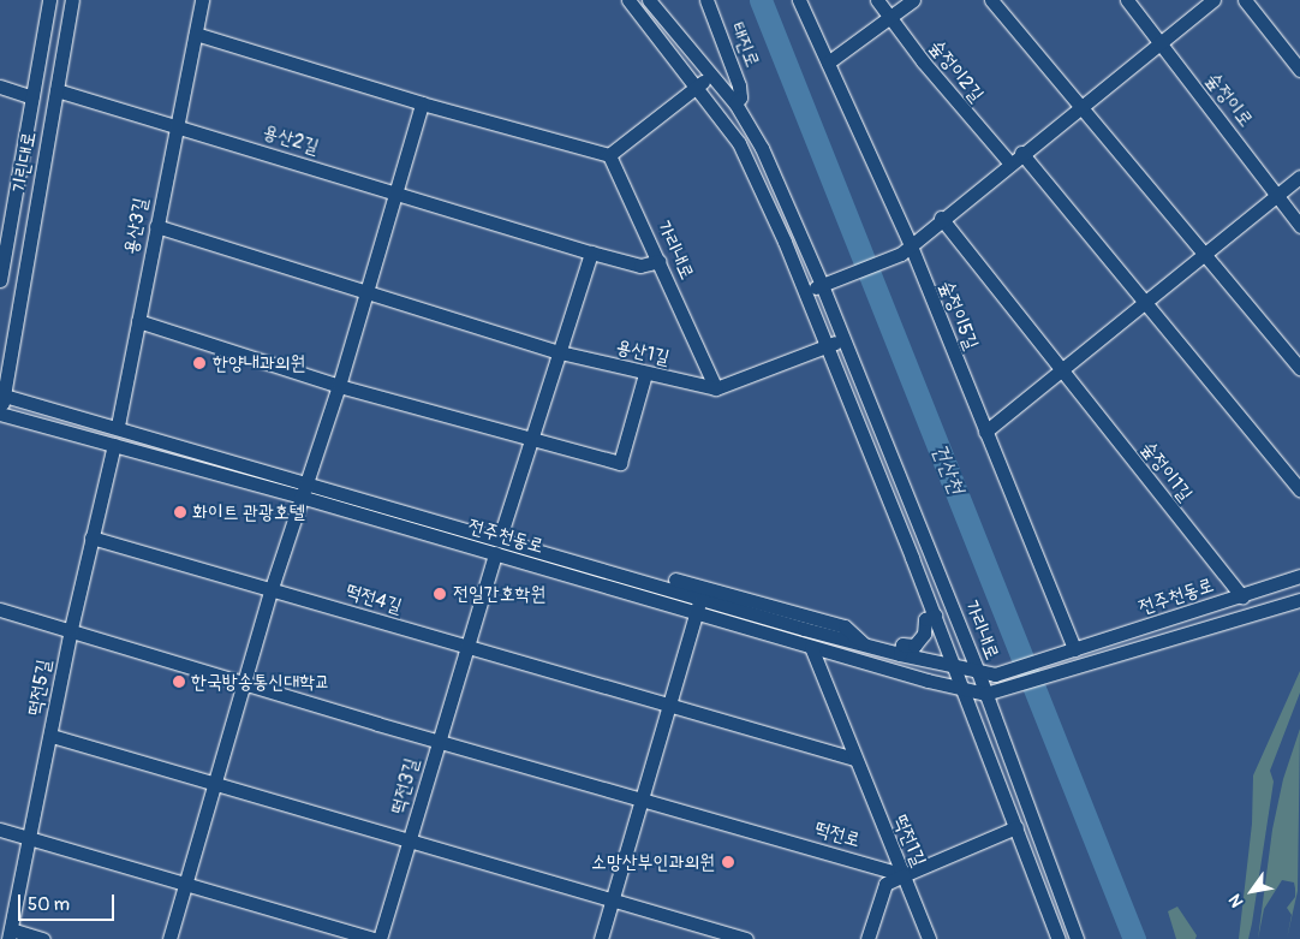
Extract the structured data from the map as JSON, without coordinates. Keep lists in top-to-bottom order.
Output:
{
  "streets": {
    "street": [
      "태진로",
      "숲정이2길",
      "숲정이로",
      "용산2길",
      "기린대로",
      "용산3길",
      "가리내로",
      "숲정이5길",
      "용산1길",
      "숲정이1길",
      "전주천동로",
      "떡전4길",
      "떡전5길",
      "떡전3길",
      "떡전로",
      "떡전1길"
    ]
  },
  "crossings": [
    ["태진로", "가리내로"],
    ["용산2길", "용산3길"],
    ["기린대로", "전주천동로"],
    ["용산3길", "전주천동로"],
    ["가리내로", "용산1길"],
    ["가리내로", "전주천동로"],
    ["숲정이5길", "전주천동로"],
    ["숲정이1길", "전주천동로"],
    ["전주천동로", "떡전5길"],
    ["전주천동로", "떡전3길"],
    ["전주천동로", "떡전1길"],
    ["떡전4길", "떡전5길"],
    ["떡전4길", "떡전3길"],
    ["떡전3길", "떡전로"],
    ["떡전로", "떡전1길"]
  ],
  "water": ["건산천"],
  "places": [
    "한양내과의원",
    "화이트 관광호텔",
    "전일간호학원",
    "한국방송통신대학교",
    "소망산부인과의원"
  ],
  "scale_bar": "50 m",
  "north": "bottom left"
}
